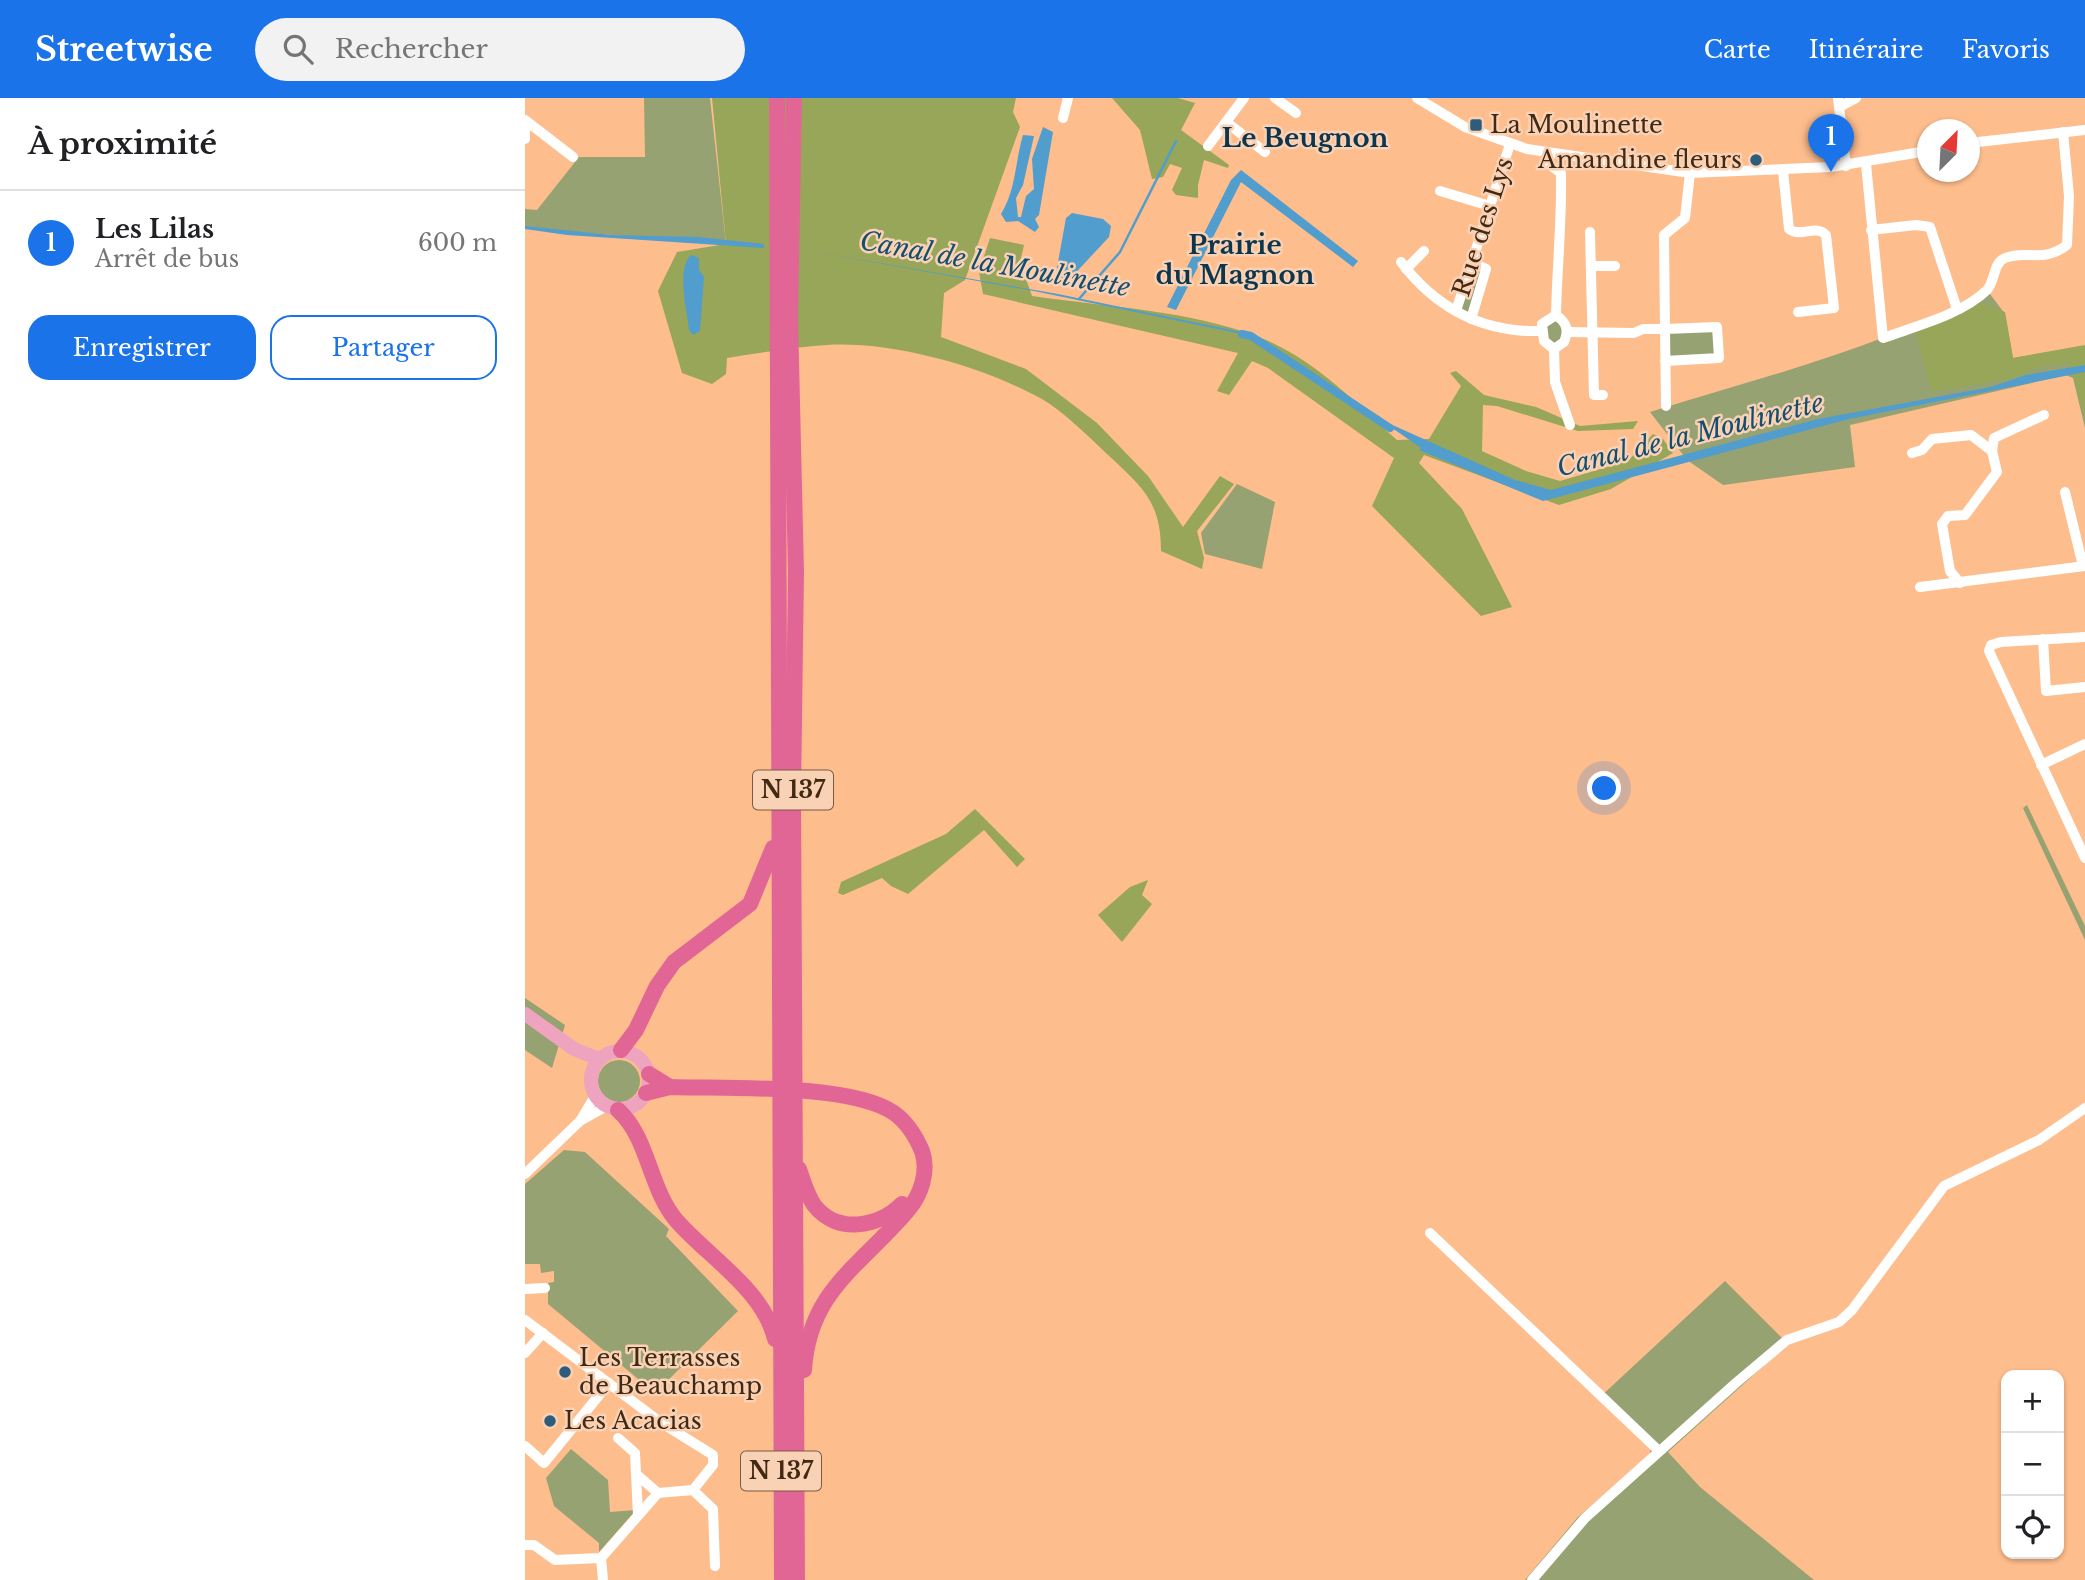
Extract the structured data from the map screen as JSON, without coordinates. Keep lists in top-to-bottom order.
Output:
{
  "streets": {
    "highway": ["N 137"],
    "street": ["Rue des Lys"]
  },
  "districts": ["Le Beugnon", "Prairie du Magnon"],
  "water": ["Canal de la Moulinette"],
  "places": {
    "transit": ["La Moulinette"],
    "other": ["Amandine fleurs", "Les Terrasses de Beauchamp", "Les Acacias"]
  },
  "north": "top right",
  "page": {
    "header": "Streetwise",
    "search": "Rechercher",
    "nav": ["Carte", "Itinéraire", "Favoris"],
    "heading": "À proximité",
    "pins": "1",
    "list": [
      {
        "mark": "1",
        "name": "Les Lilas",
        "note": "Arrêt de bus",
        "value": "600 m"
      }
    ],
    "buttons": ["Enregistrer", "Partager"],
    "map_buttons": ["+", "−"]
  }
}
